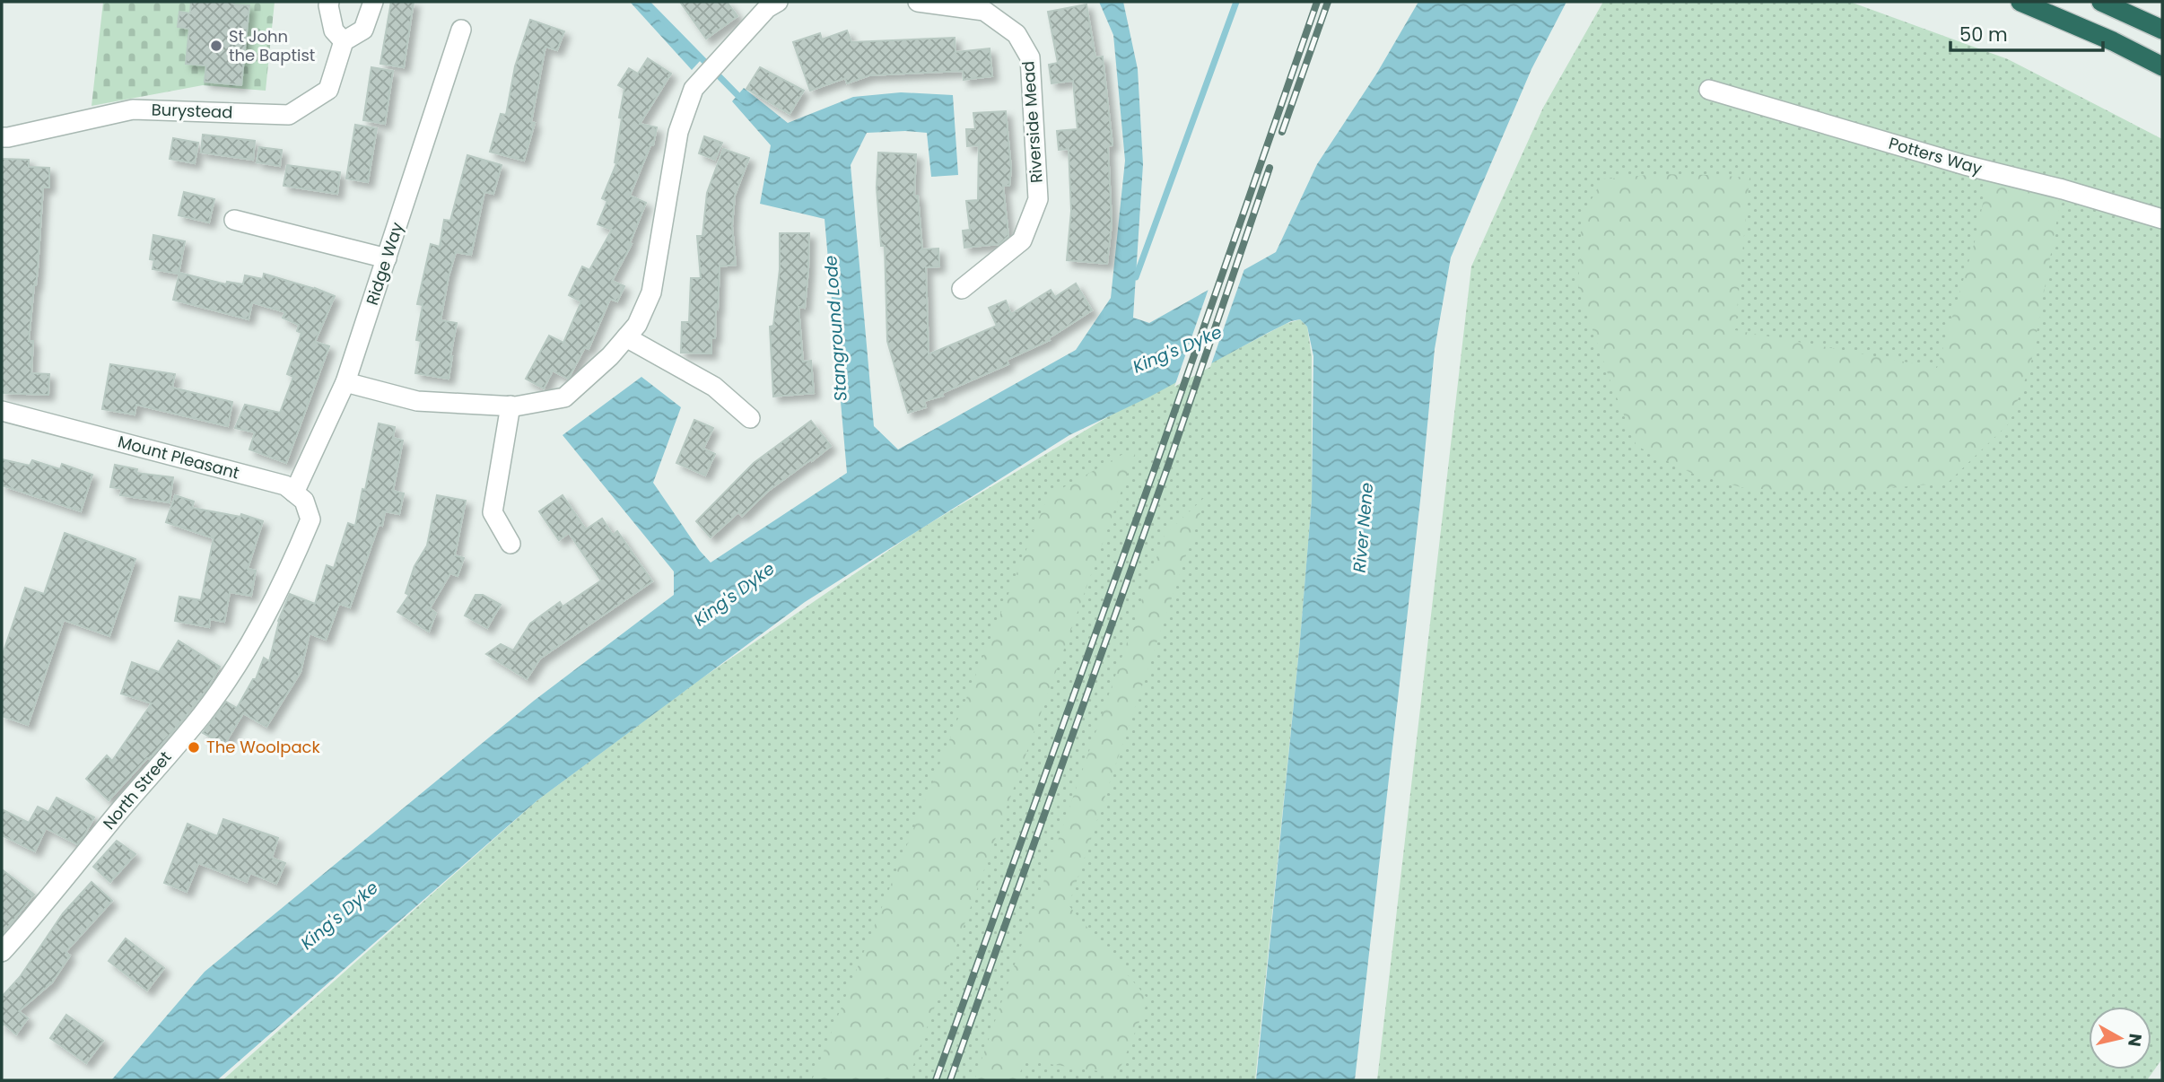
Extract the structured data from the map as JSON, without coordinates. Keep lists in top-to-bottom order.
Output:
{
  "streets": {
    "street": [
      "Burystead",
      "Riverside Mead",
      "Potters Way",
      "Ridge Way",
      "Mount Pleasant",
      "North Street"
    ]
  },
  "crossings": [
    ["Ridge Way", "Mount Pleasant"],
    ["Ridge Way", "North Street"],
    ["Mount Pleasant", "North Street"]
  ],
  "water": ["Stanground Lode", "King's Dyke", "River Nene"],
  "places": ["St John the Baptist", "The Woolpack"],
  "scale_bar": "50 m",
  "north": "right"
}
